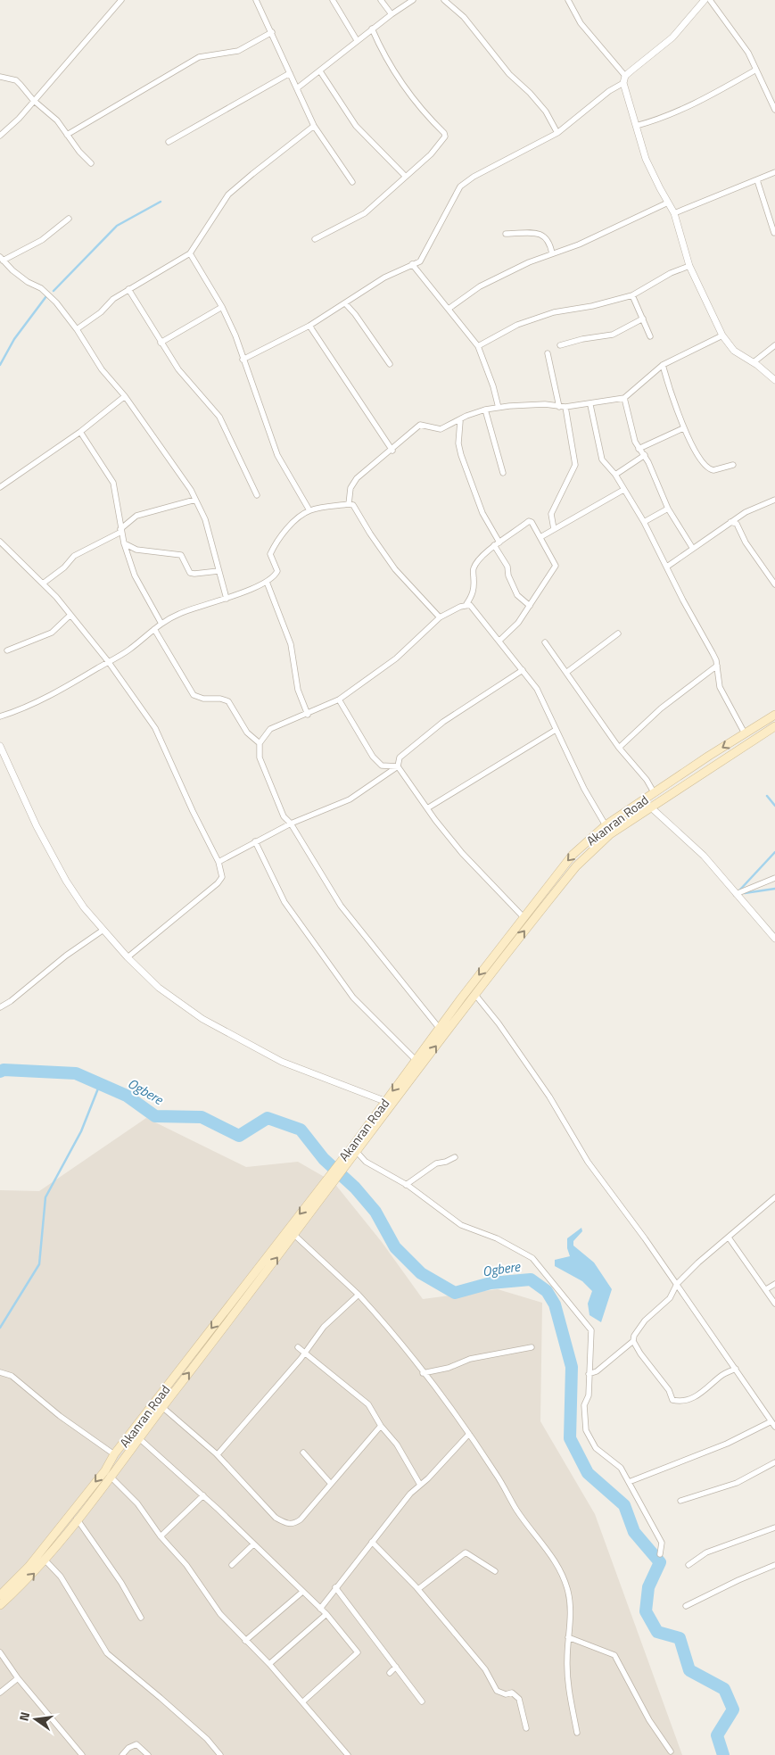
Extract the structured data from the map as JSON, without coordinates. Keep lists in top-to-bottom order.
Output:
{
  "streets": {
    "main road": ["Akanran Road"]
  },
  "water": ["Ogbere"],
  "north": "left"
}
